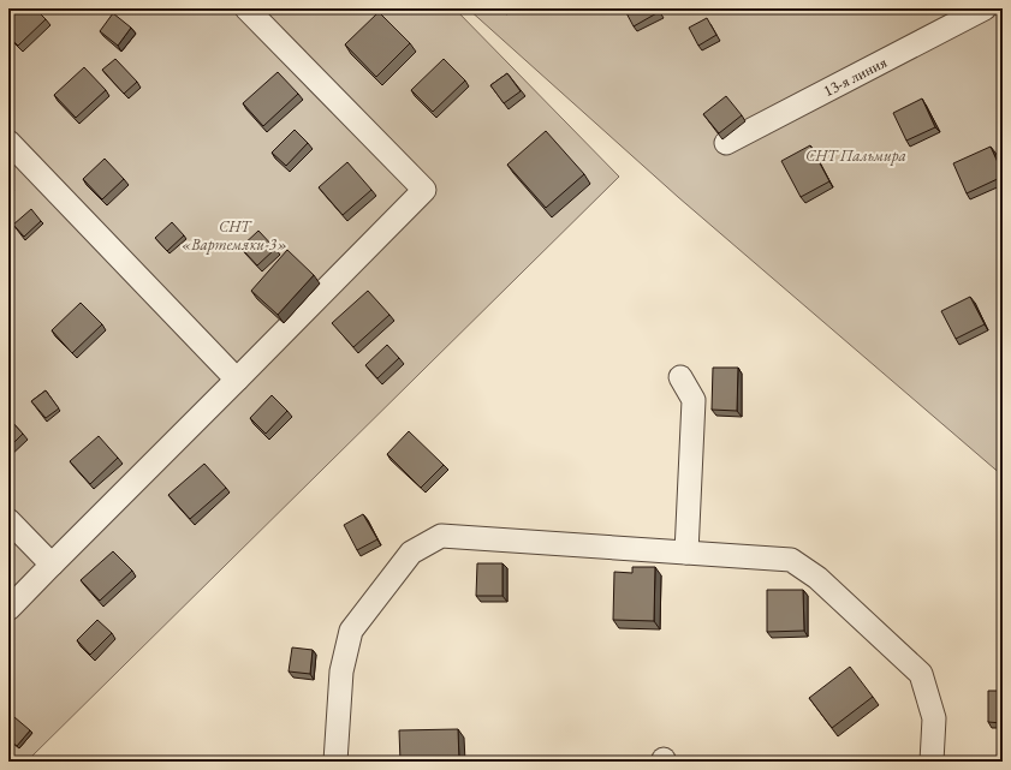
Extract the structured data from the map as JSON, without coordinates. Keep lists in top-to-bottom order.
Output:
{
  "streets": {
    "street": ["13-я линия"]
  },
  "parks": ["СНТ Пальмира", "СНТ «Вартемяки-3»"]
}
